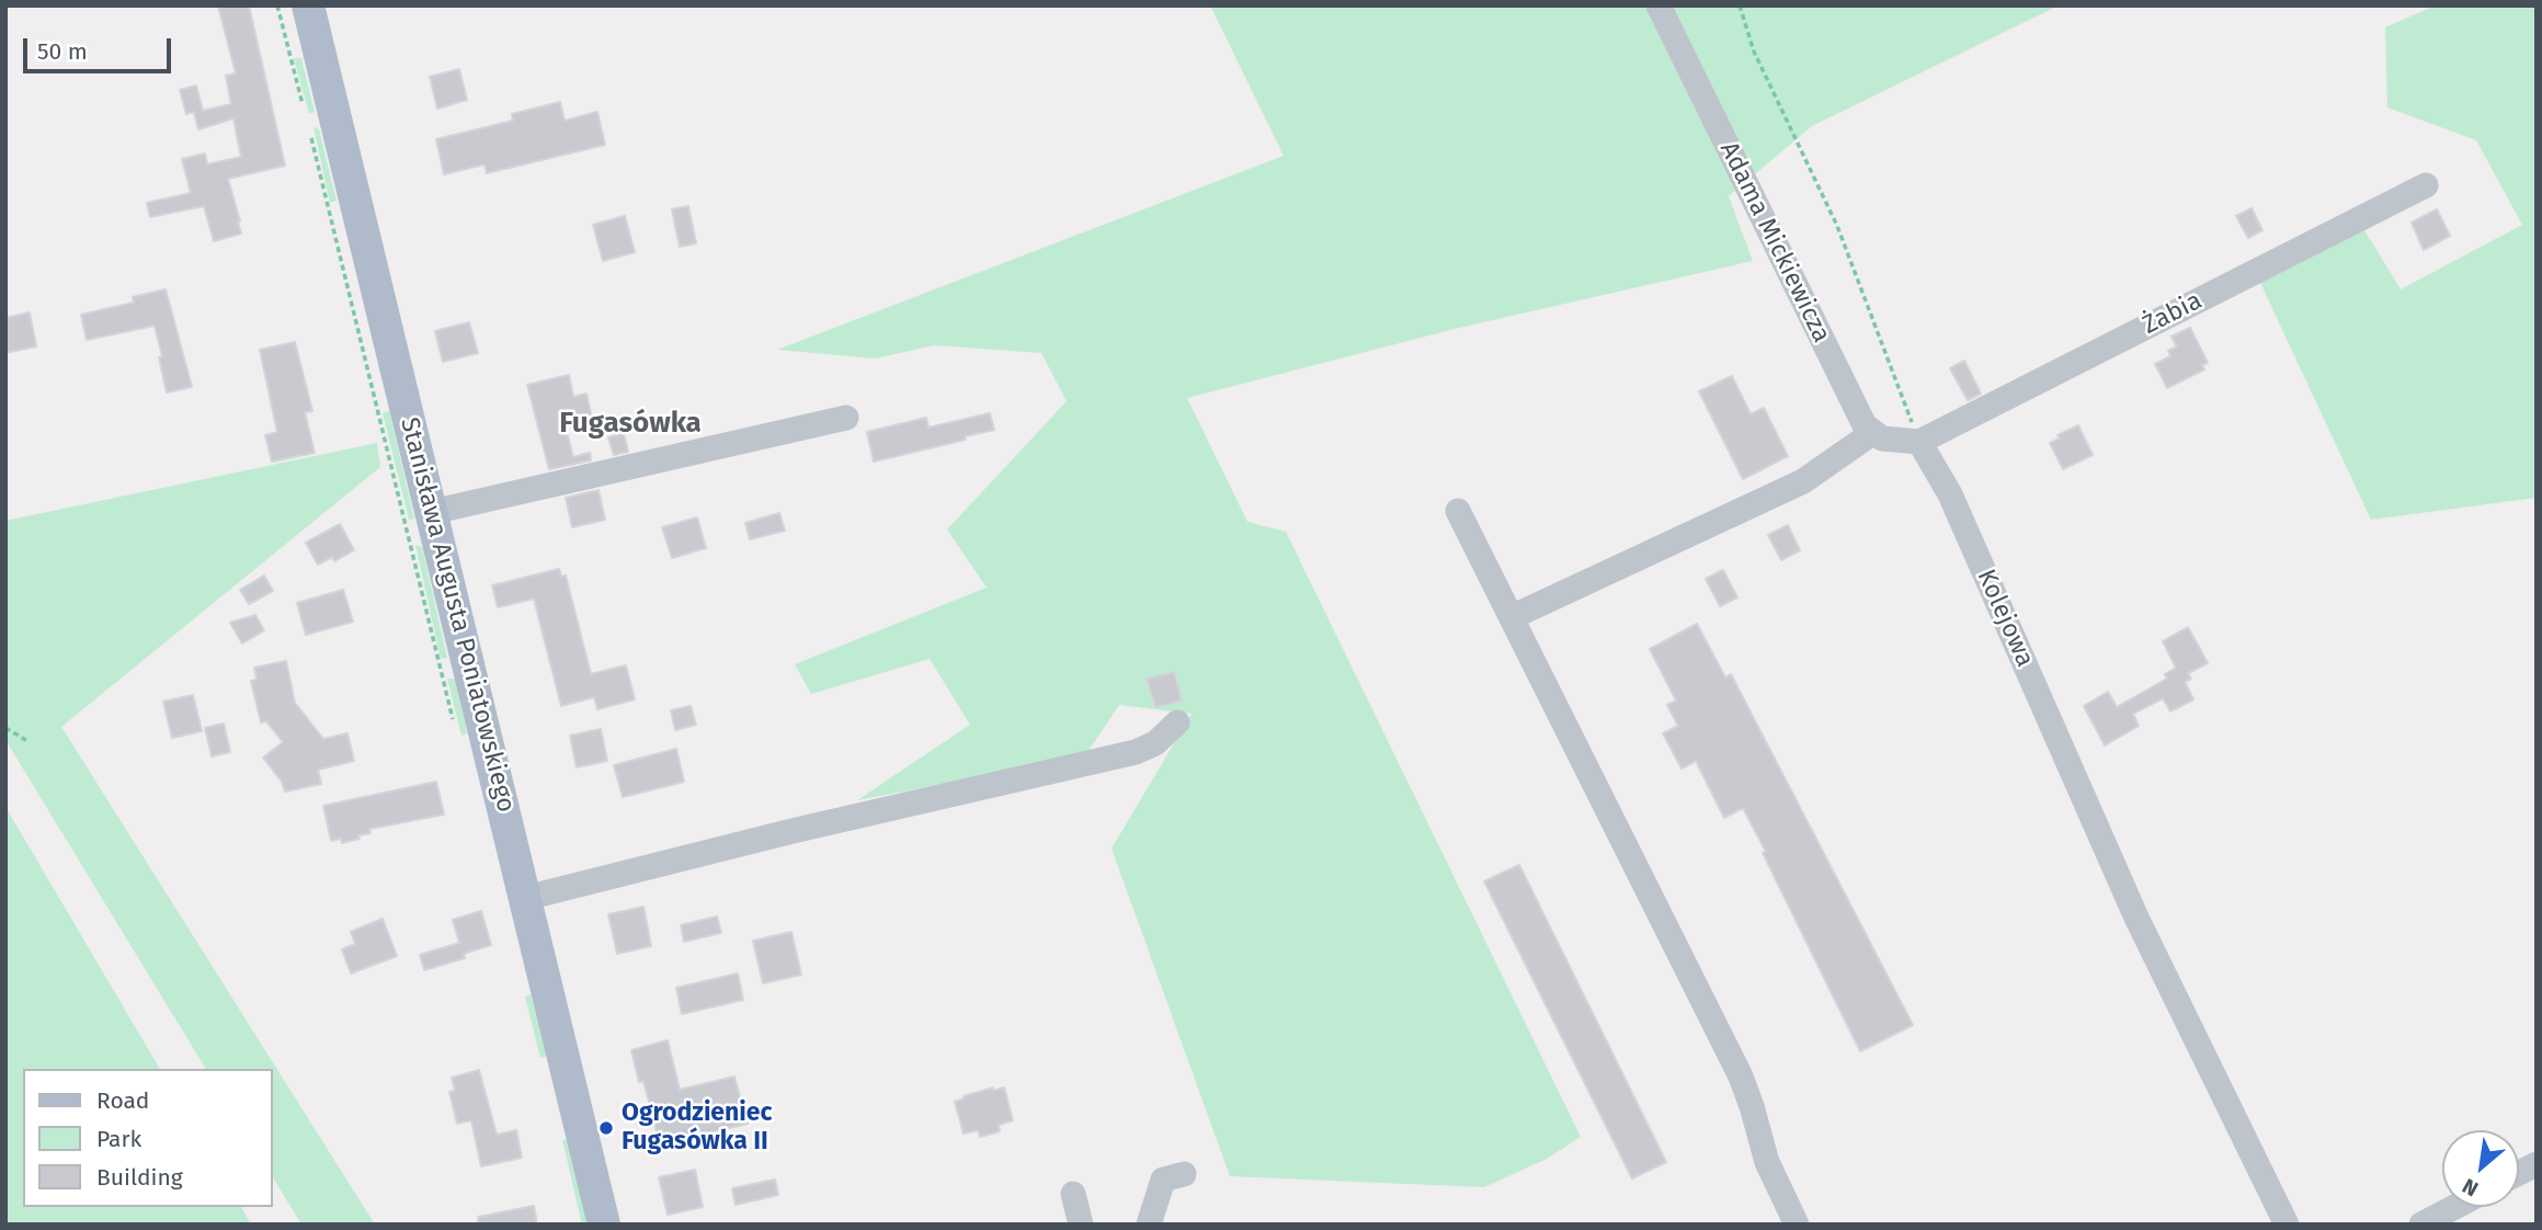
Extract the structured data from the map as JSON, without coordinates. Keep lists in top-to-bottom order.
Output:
{
  "streets": {
    "main road": ["Stanisława Augusta Poniatowskiego"],
    "street": ["Adama Mickiewicza", "Żabia", "Kolejowa"]
  },
  "crossings": [
    ["Żabia", "Kolejowa"]
  ],
  "districts": ["Fugasówka"],
  "places": ["Ogrodzieniec Fugasówka II"],
  "legend": ["Road", "Park", "Building"],
  "scale_bar": "50 m",
  "north": "bottom left"
}
